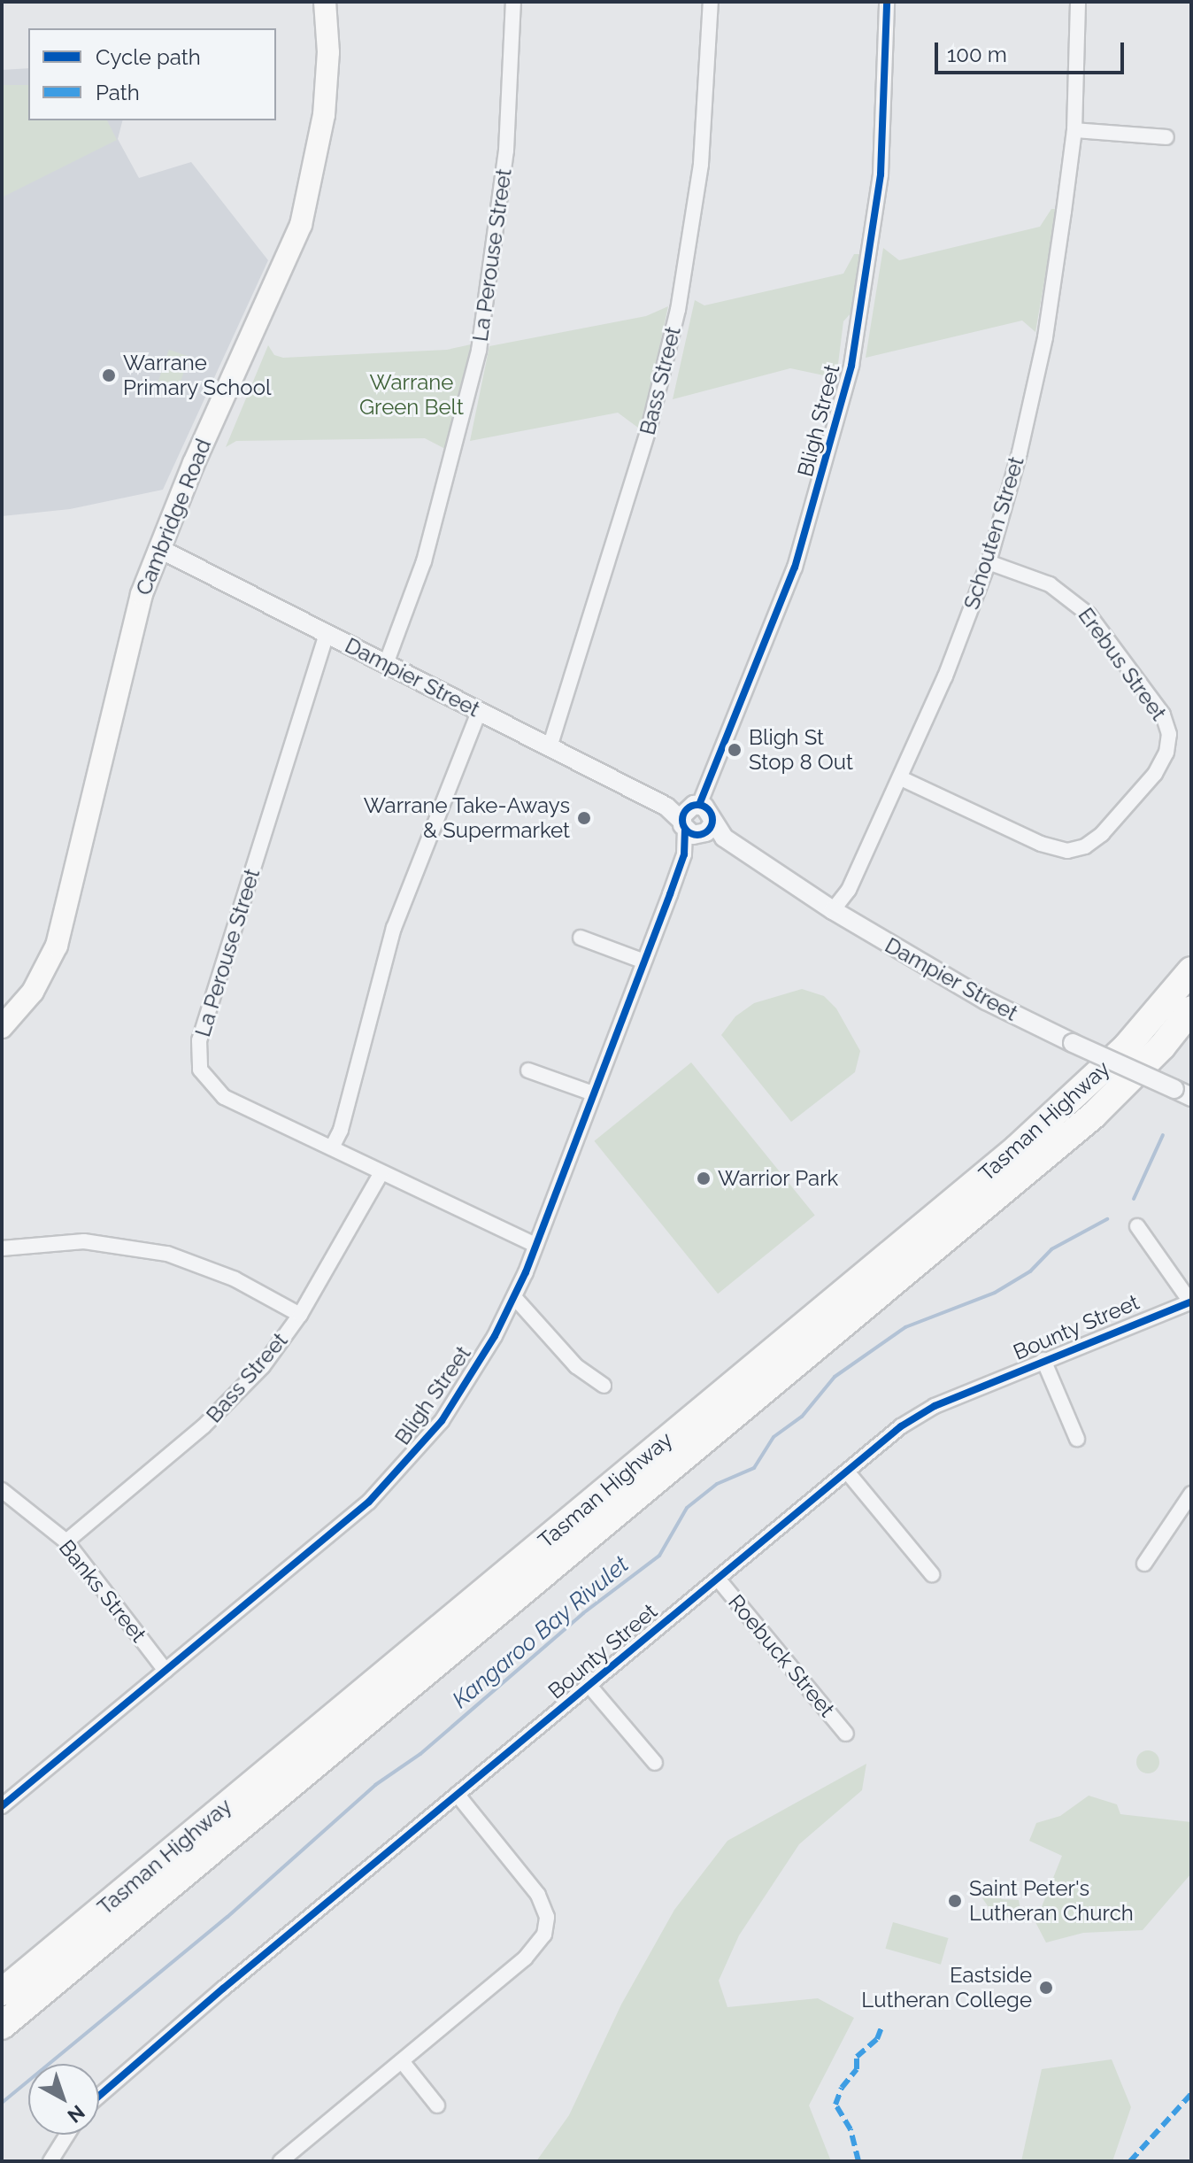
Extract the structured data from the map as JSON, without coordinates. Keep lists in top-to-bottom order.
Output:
{
  "streets": {
    "highway": ["Tasman Highway"],
    "main road": ["Cambridge Road"],
    "street": [
      "La Perouse Street",
      "Bass Street",
      "Bligh Street",
      "Schouten Street",
      "Erebus Street",
      "Dampier Street",
      "Bounty Street",
      "Banks Street",
      "Roebuck Street"
    ]
  },
  "crossings": [
    ["La Perouse Street", "Bass Street"],
    ["La Perouse Street", "Bligh Street"],
    ["La Perouse Street", "Dampier Street"],
    ["Bass Street", "Dampier Street"],
    ["Bass Street", "Banks Street"],
    ["Bligh Street", "Dampier Street"],
    ["Bligh Street", "Banks Street"],
    ["Cambridge Road", "Dampier Street"],
    ["Schouten Street", "Erebus Street"],
    ["Schouten Street", "Dampier Street"],
    ["Bounty Street", "Roebuck Street"]
  ],
  "water": ["Kangaroo Bay Rivulet"],
  "parks": ["Warrane Green Belt"],
  "places": [
    "Warrane Primary School",
    "Bligh St Stop 8 Out",
    "Warrane Take-Aways & Supermarket",
    "Warrior Park",
    "Saint Peter's Lutheran Church",
    "Eastside Lutheran College"
  ],
  "legend": ["Cycle path", "Path"],
  "scale_bar": "100 m",
  "north": "bottom right"
}
